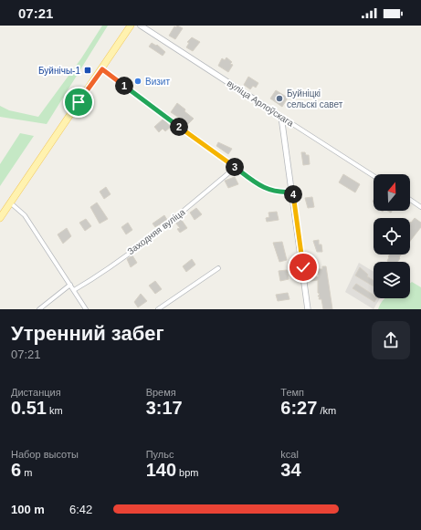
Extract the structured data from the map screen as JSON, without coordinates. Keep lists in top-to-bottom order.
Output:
{
  "streets": {
    "street": ["вуліца Арлоўскага", "Заходняя вуліца"]
  },
  "places": {
    "transit": ["Буйнічы-1"],
    "other": ["Визит", "Буйніцкі сельскі савет"]
  },
  "north": "top",
  "page": {
    "status": "07:21",
    "pins": [
      "1",
      "2",
      "3",
      "4"
    ],
    "heading": ["Утренний забег", "07:21"],
    "stats": [
      ["Дистанция", "0.51 km"],
      ["Время", "3:17"],
      ["Темп", "6:27 /km"],
      ["Набор высоты", "6 m"],
      ["Пульс", "140 bpm"],
      ["kcal", "34"]
    ],
    "list": [
      {
        "name": "100 m",
        "note": "6:42"
      }
    ]
  }
}
